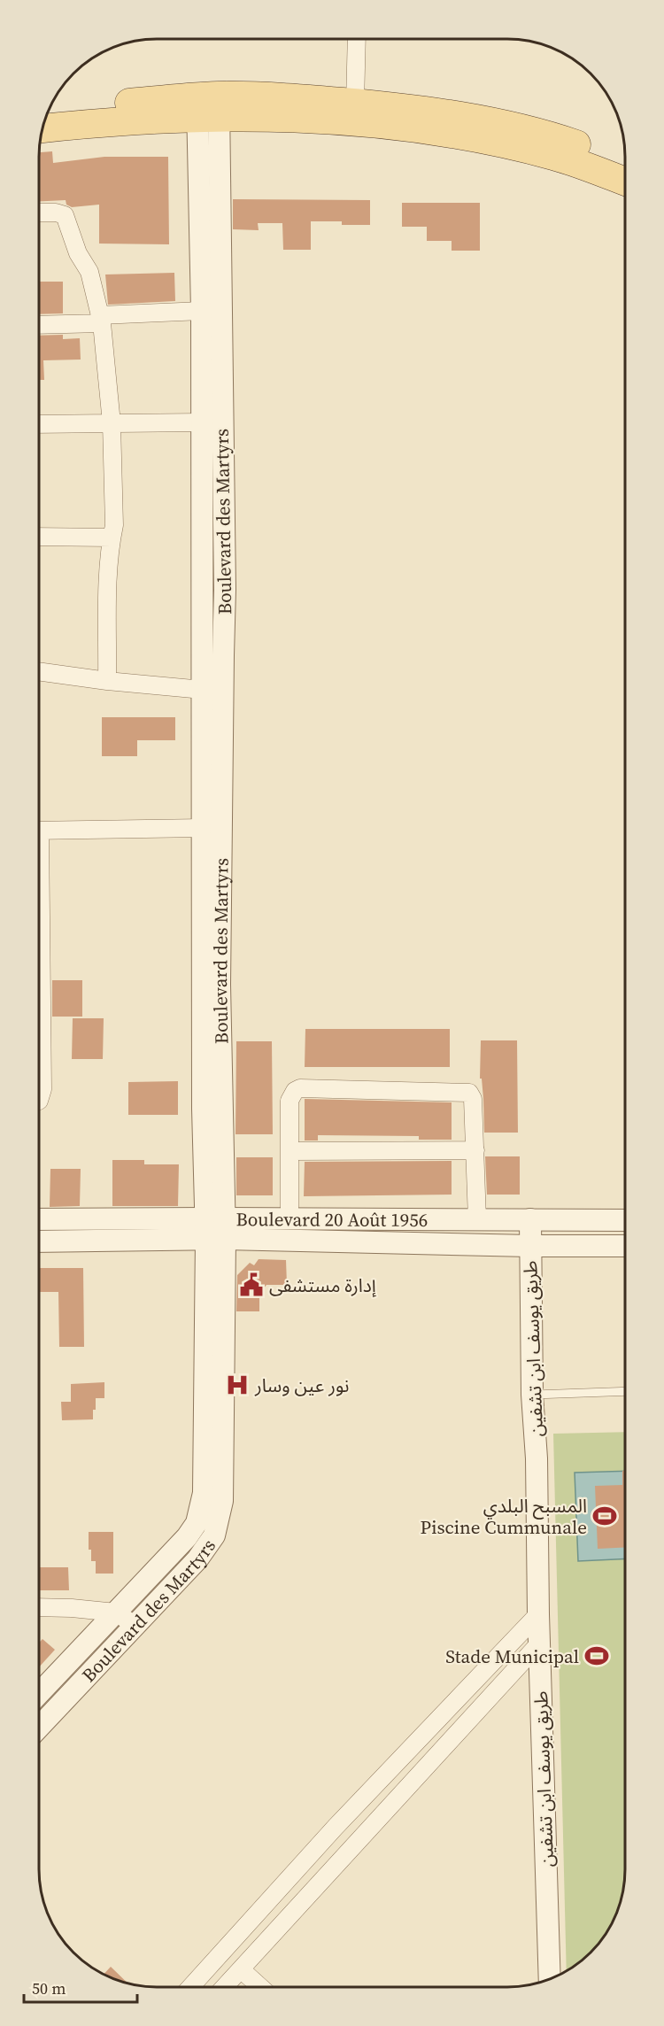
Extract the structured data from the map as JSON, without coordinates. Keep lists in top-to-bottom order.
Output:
{
  "streets": {
    "street": ["Boulevard des Martyrs", "Boulevard 20 Août 1956", "طريق يوسف ابن تشفين"]
  },
  "crossings": [
    ["Boulevard des Martyrs", "Boulevard 20 Août 1956"],
    ["Boulevard 20 Août 1956", "طريق يوسف ابن تشفين"]
  ],
  "places": {
    "public building": ["إدارة مستشفى"],
    "hospital": ["نور عين وسار"],
    "sports": ["المسبح البلدي Piscine Cummunale", "Stade Municipal"]
  },
  "scale_bar": "50 m"
}
